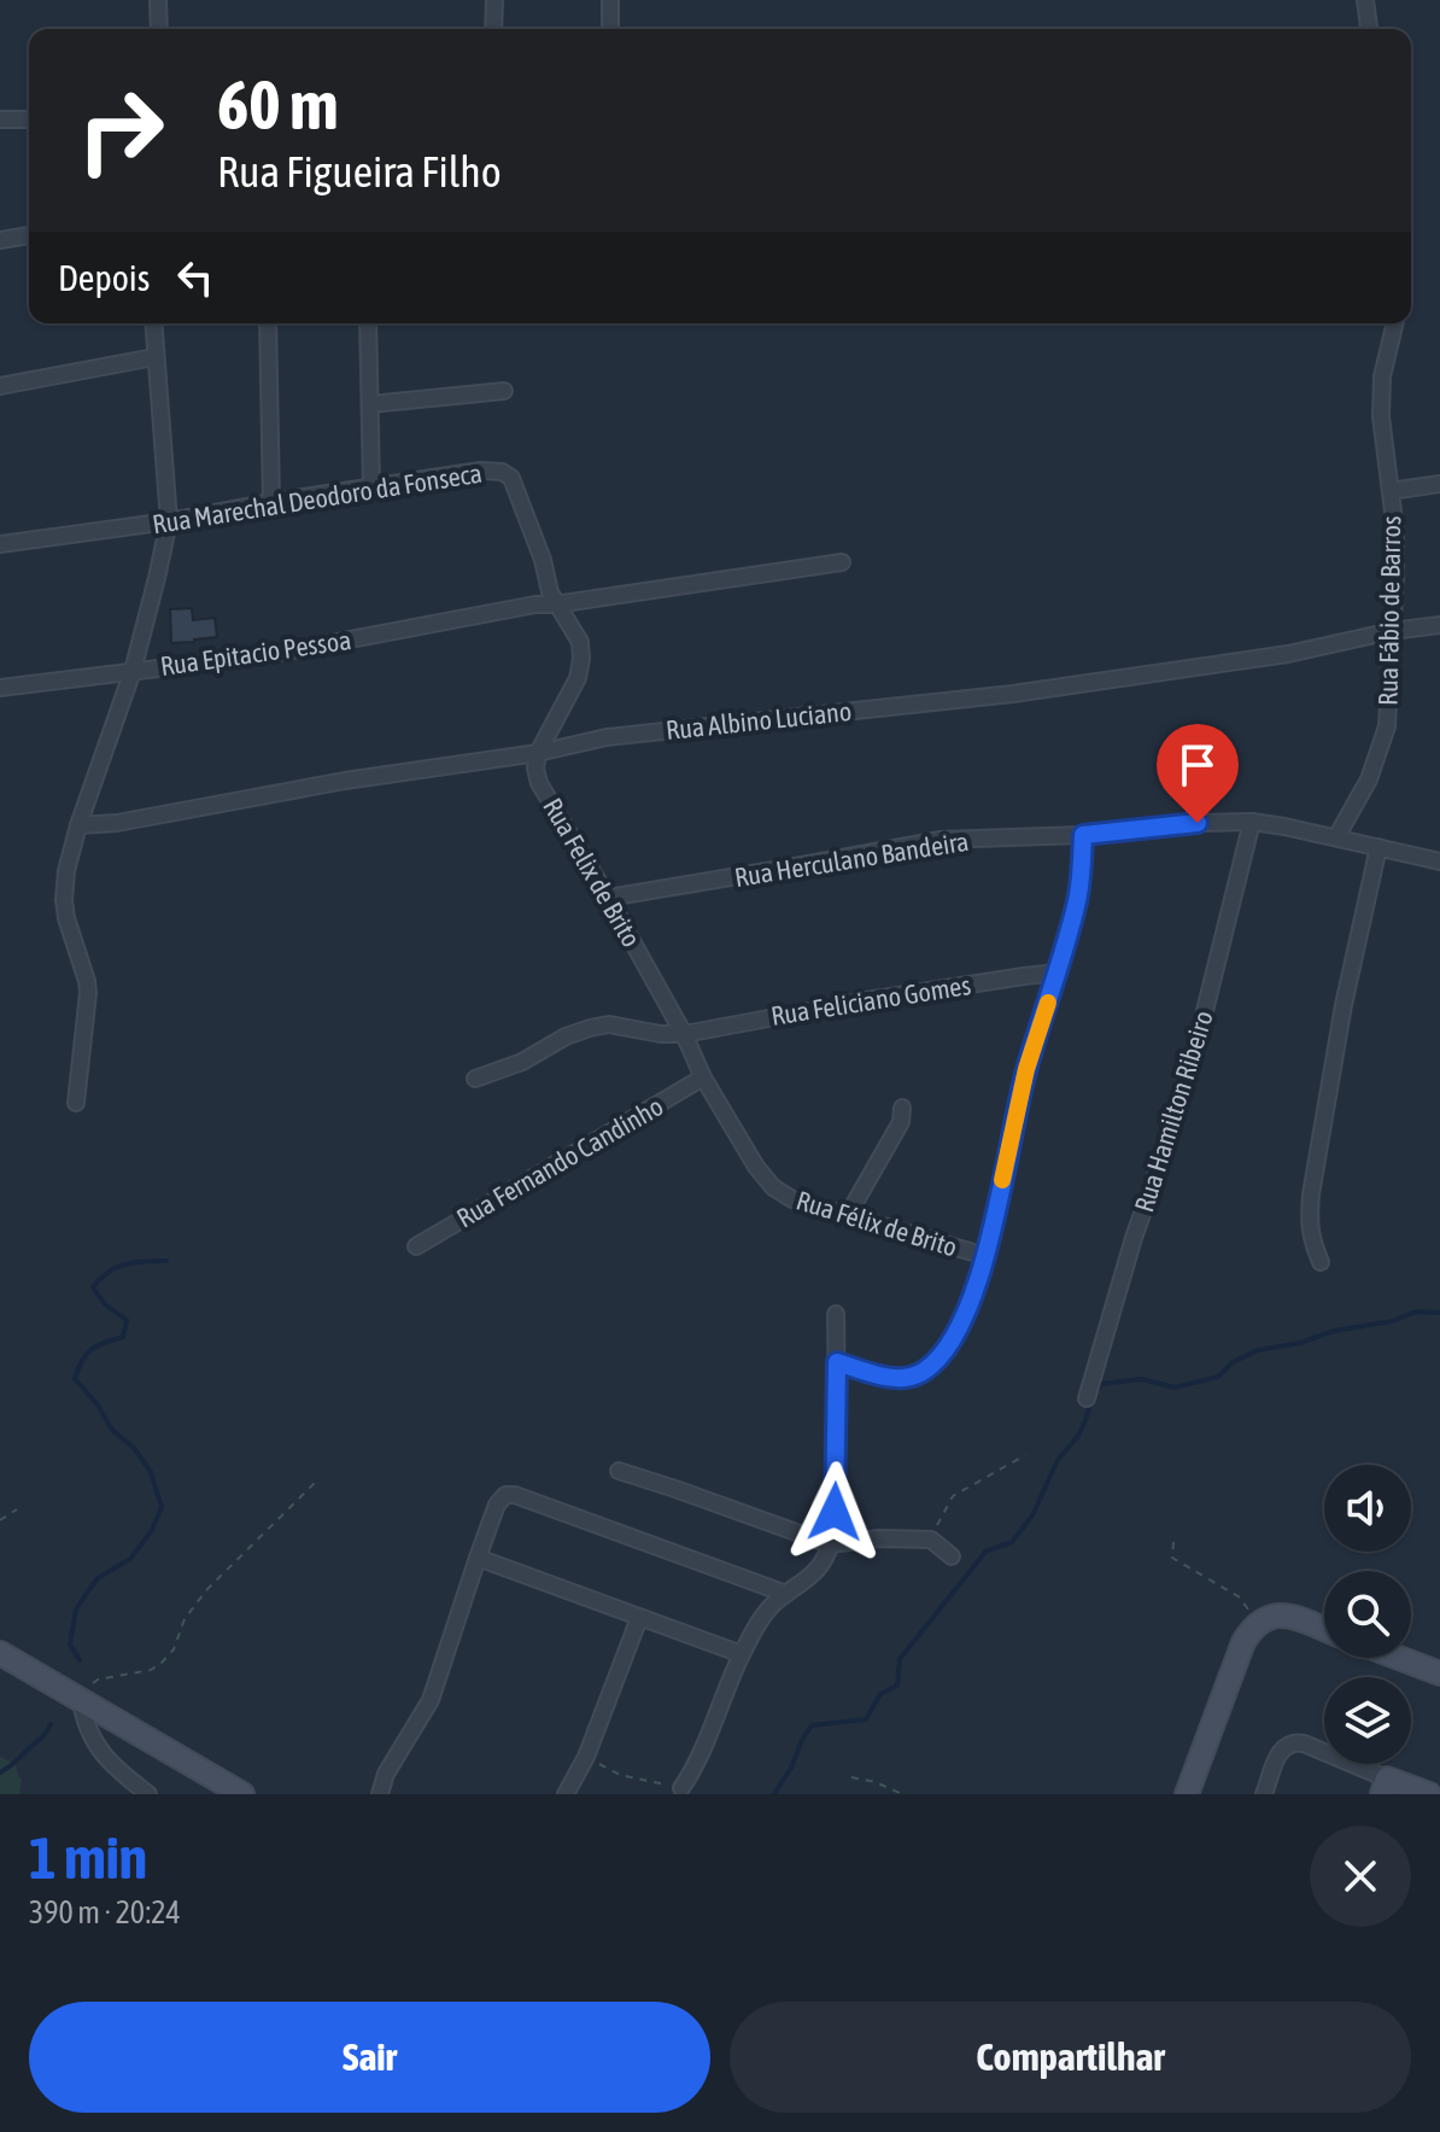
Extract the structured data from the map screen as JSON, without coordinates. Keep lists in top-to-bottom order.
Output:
{
  "streets": {
    "street": [
      "Rua Marechal Deodoro da Fonseca",
      "Rua Fábio de Barros",
      "Rua Epitacio Pessoa",
      "Rua Albino Luciano",
      "Rua Herculano Bandeira",
      "Rua Felix de Brito",
      "Rua Feliciano Gomes",
      "Rua Hamilton Ribeiro",
      "Rua Fernando Candinho",
      "Rua Félix de Brito"
    ]
  },
  "crossings": [
    ["Rua Marechal Deodoro da Fonseca", "Rua Epitacio Pessoa"],
    ["Rua Fábio de Barros", "Rua Albino Luciano"],
    ["Rua Fábio de Barros", "Rua Herculano Bandeira"],
    ["Rua Albino Luciano", "Rua Felix de Brito"],
    ["Rua Herculano Bandeira", "Rua Felix de Brito"],
    ["Rua Herculano Bandeira", "Rua Hamilton Ribeiro"],
    ["Rua Felix de Brito", "Rua Feliciano Gomes"],
    ["Rua Felix de Brito", "Rua Félix de Brito"],
    ["Rua Feliciano Gomes", "Rua Félix de Brito"],
    ["Rua Fernando Candinho", "Rua Félix de Brito"]
  ],
  "page": {
    "turn": ["60 m", "Rua Figueira Filho"],
    "then": "Depois",
    "heading": ["1 min", "390 m · 20:24"],
    "buttons": ["Sair", "Compartilhar"]
  }
}
